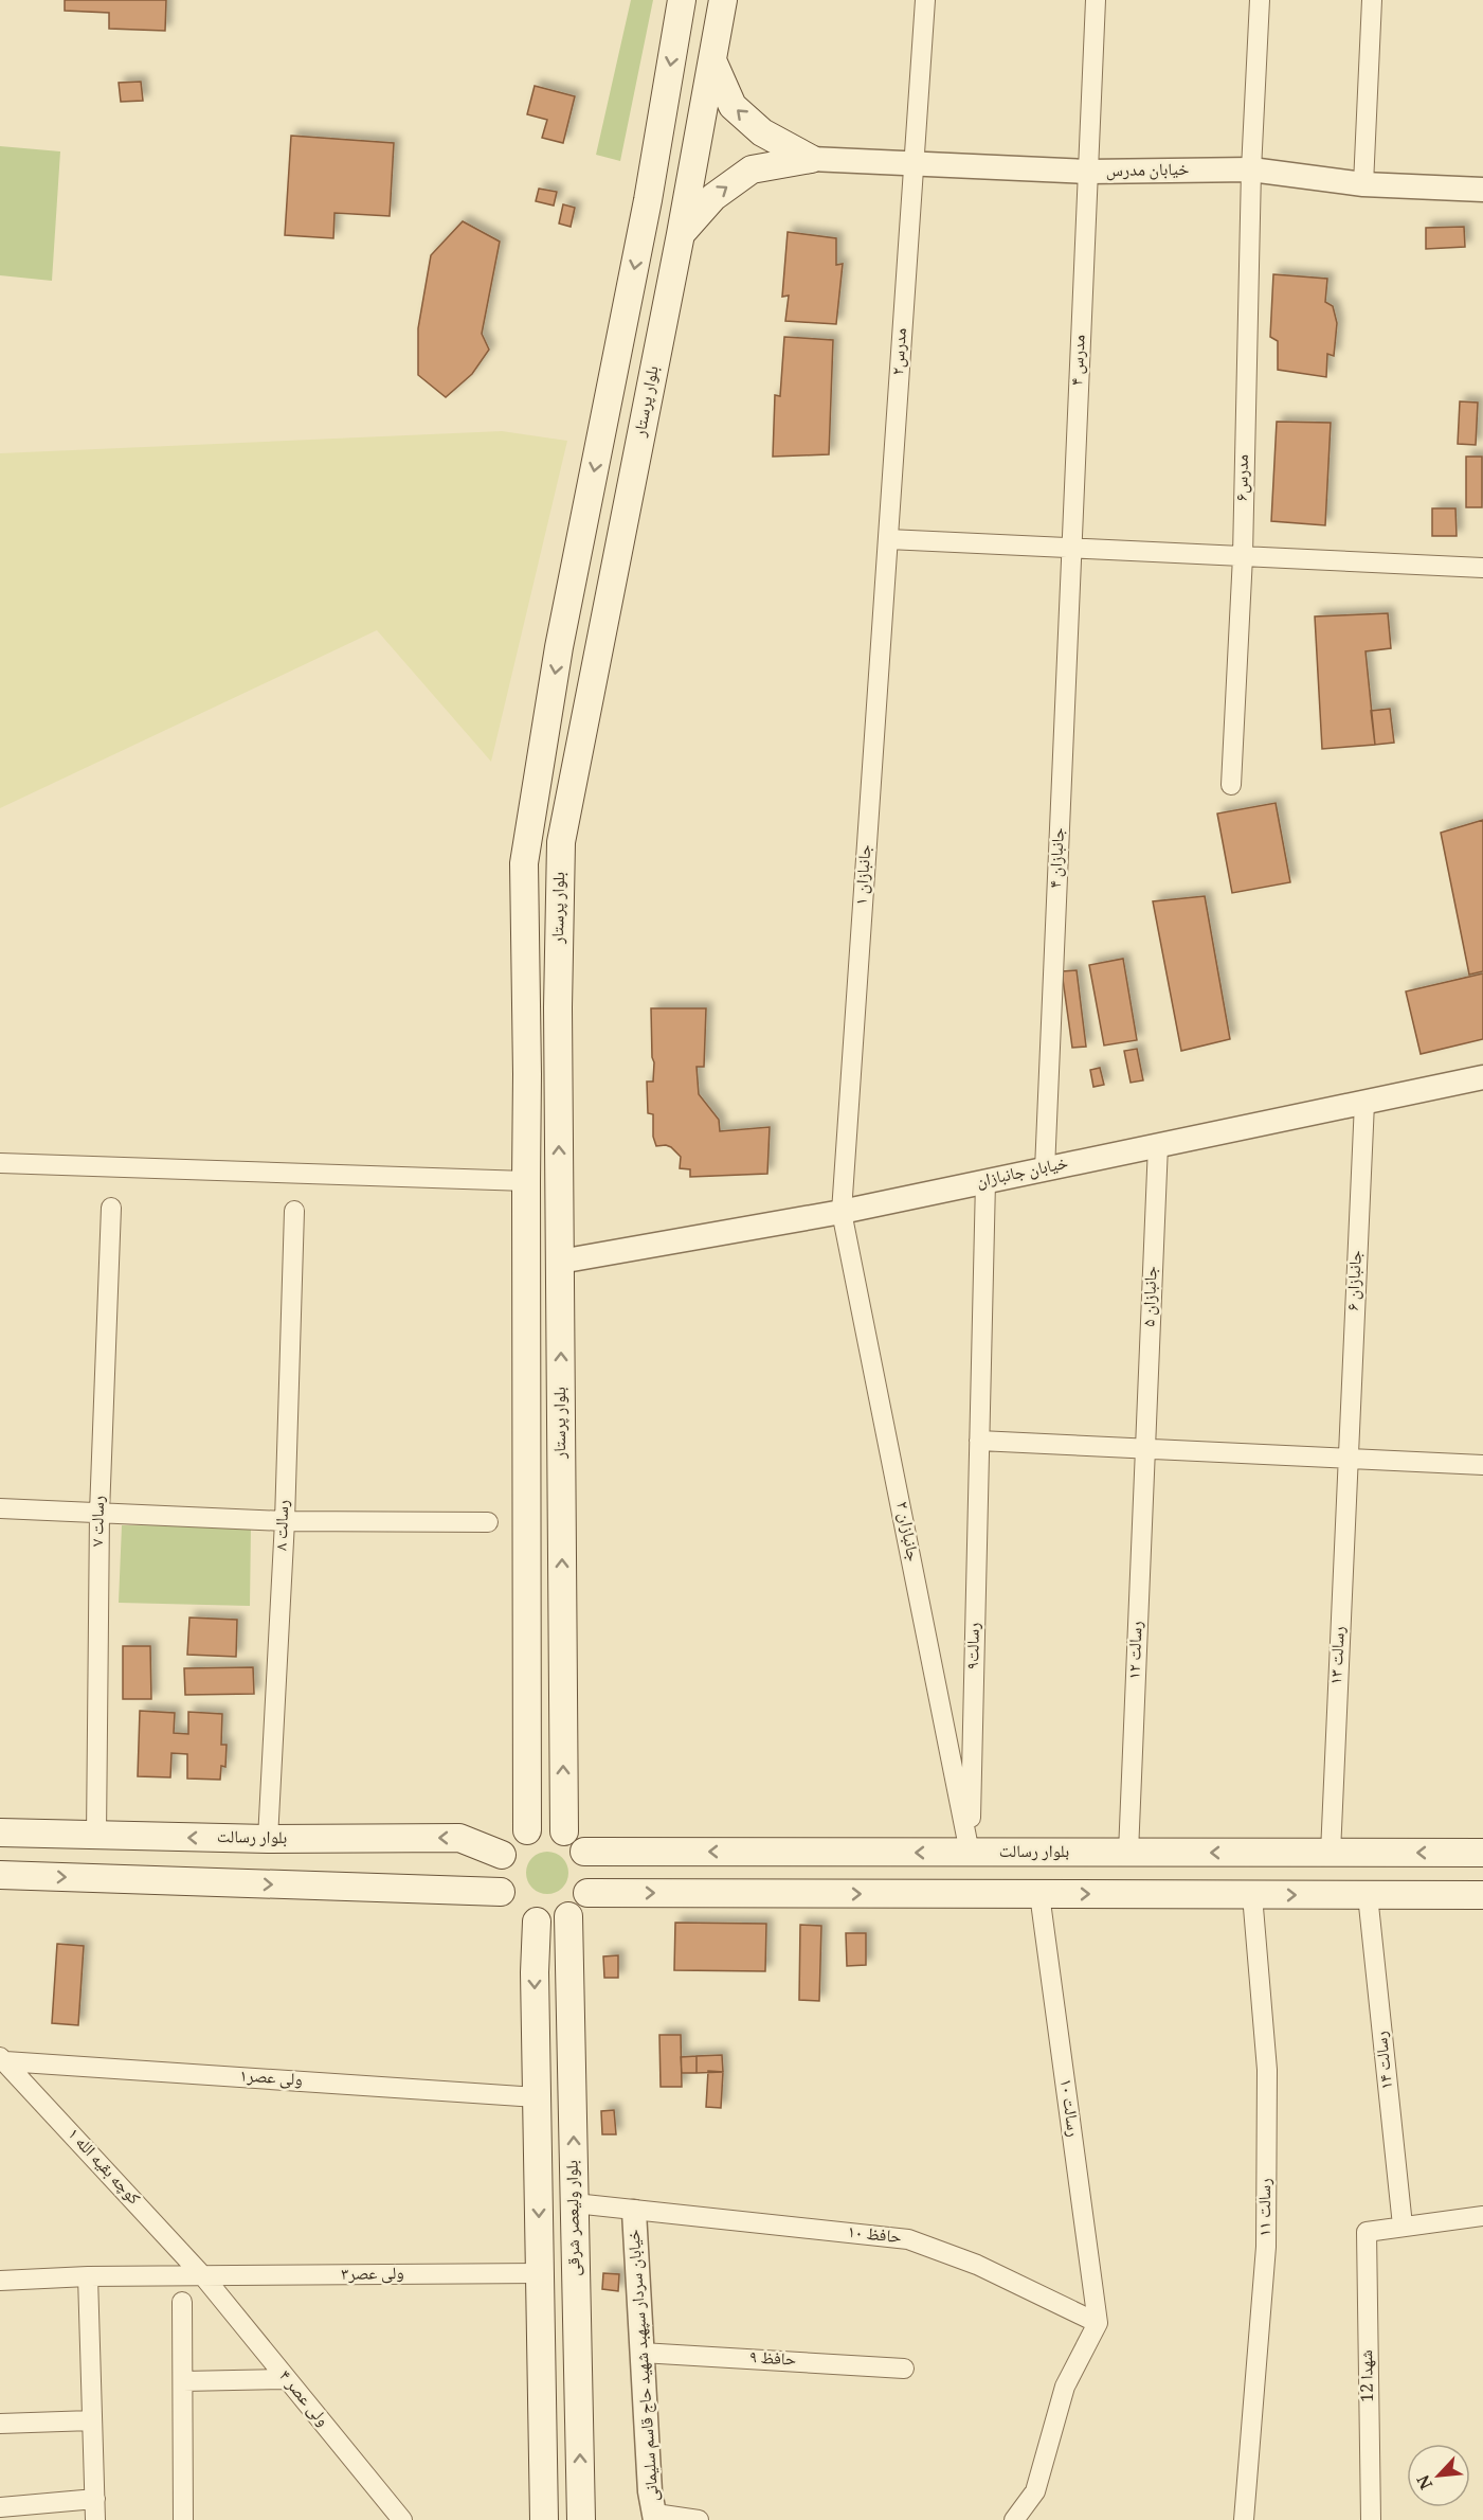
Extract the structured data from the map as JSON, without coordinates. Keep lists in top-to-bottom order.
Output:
{
  "streets": {
    "main road": ["بلوار پرستار", "بلوار رسالت", "بلوار ولیعصر شرقی"],
    "street": [
      "خیابان مدرس",
      "مدرس۲",
      "مدرس ۴",
      "مدرس۶",
      "جانبازان ۴",
      "جانبازان ۱",
      "خیابان جانبازان",
      "جانبازان ۶",
      "جانبازان ۵",
      "رسالت ۷",
      "رسالت ۸",
      "جانبازان ۲",
      "رسالت۹",
      "رسالت ۱۲",
      "رسالت ۱۳",
      "رسالت ۱۴",
      "ولی عصر۱",
      "رسالت ۱۰",
      "کوچه بقیه الله ۱",
      "رسالت ۱۱",
      "حافظ ۱۰",
      "ولی عصر۳",
      "حافظ ۹",
      "خیابان سردار سپهبد شهید حاج قاسم سلیمانی",
      "شهدا 12",
      "ولی عصر ۴"
    ]
  },
  "crossings": [
    ["خیابان مدرس", "مدرس۲"],
    ["خیابان مدرس", "مدرس ۴"],
    ["خیابان مدرس", "مدرس۶"],
    ["مدرس۲", "جانبازان ۱"],
    ["مدرس ۴", "جانبازان ۴"],
    ["بلوار پرستار", "خیابان جانبازان"],
    ["بلوار پرستار", "بلوار رسالت"],
    ["بلوار پرستار", "بلوار ولیعصر شرقی"],
    ["جانبازان ۴", "خیابان جانبازان"],
    ["جانبازان ۱", "خیابان جانبازان"],
    ["جانبازان ۱", "جانبازان ۲"],
    ["خیابان جانبازان", "جانبازان ۶"],
    ["خیابان جانبازان", "جانبازان ۵"],
    ["خیابان جانبازان", "جانبازان ۲"],
    ["خیابان جانبازان", "رسالت۹"],
    ["جانبازان ۶", "رسالت ۱۳"],
    ["جانبازان ۵", "رسالت ۱۲"],
    ["رسالت ۷", "بلوار رسالت"],
    ["رسالت ۸", "بلوار رسالت"],
    ["جانبازان ۲", "رسالت۹"],
    ["جانبازان ۲", "بلوار رسالت"],
    ["رسالت۹", "بلوار رسالت"],
    ["رسالت ۱۲", "بلوار رسالت"],
    ["رسالت ۱۳", "بلوار رسالت"],
    ["بلوار رسالت", "بلوار ولیعصر شرقی"],
    ["رسالت ۱۴", "شهدا 12"],
    ["ولی عصر۱", "کوچه بقیه الله ۱"],
    ["ولی عصر۱", "بلوار ولیعصر شرقی"],
    ["رسالت ۱۰", "حافظ ۱۰"],
    ["کوچه بقیه الله ۱", "ولی عصر۳"],
    ["کوچه بقیه الله ۱", "ولی عصر ۴"],
    ["بلوار ولیعصر شرقی", "حافظ ۱۰"],
    ["بلوار ولیعصر شرقی", "ولی عصر۳"],
    ["حافظ ۱۰", "خیابان سردار سپهبد شهید حاج قاسم سلیمانی"],
    ["ولی عصر۳", "ولی عصر ۴"],
    ["حافظ ۹", "خیابان سردار سپهبد شهید حاج قاسم سلیمانی"]
  ],
  "north": "bottom left"
}
